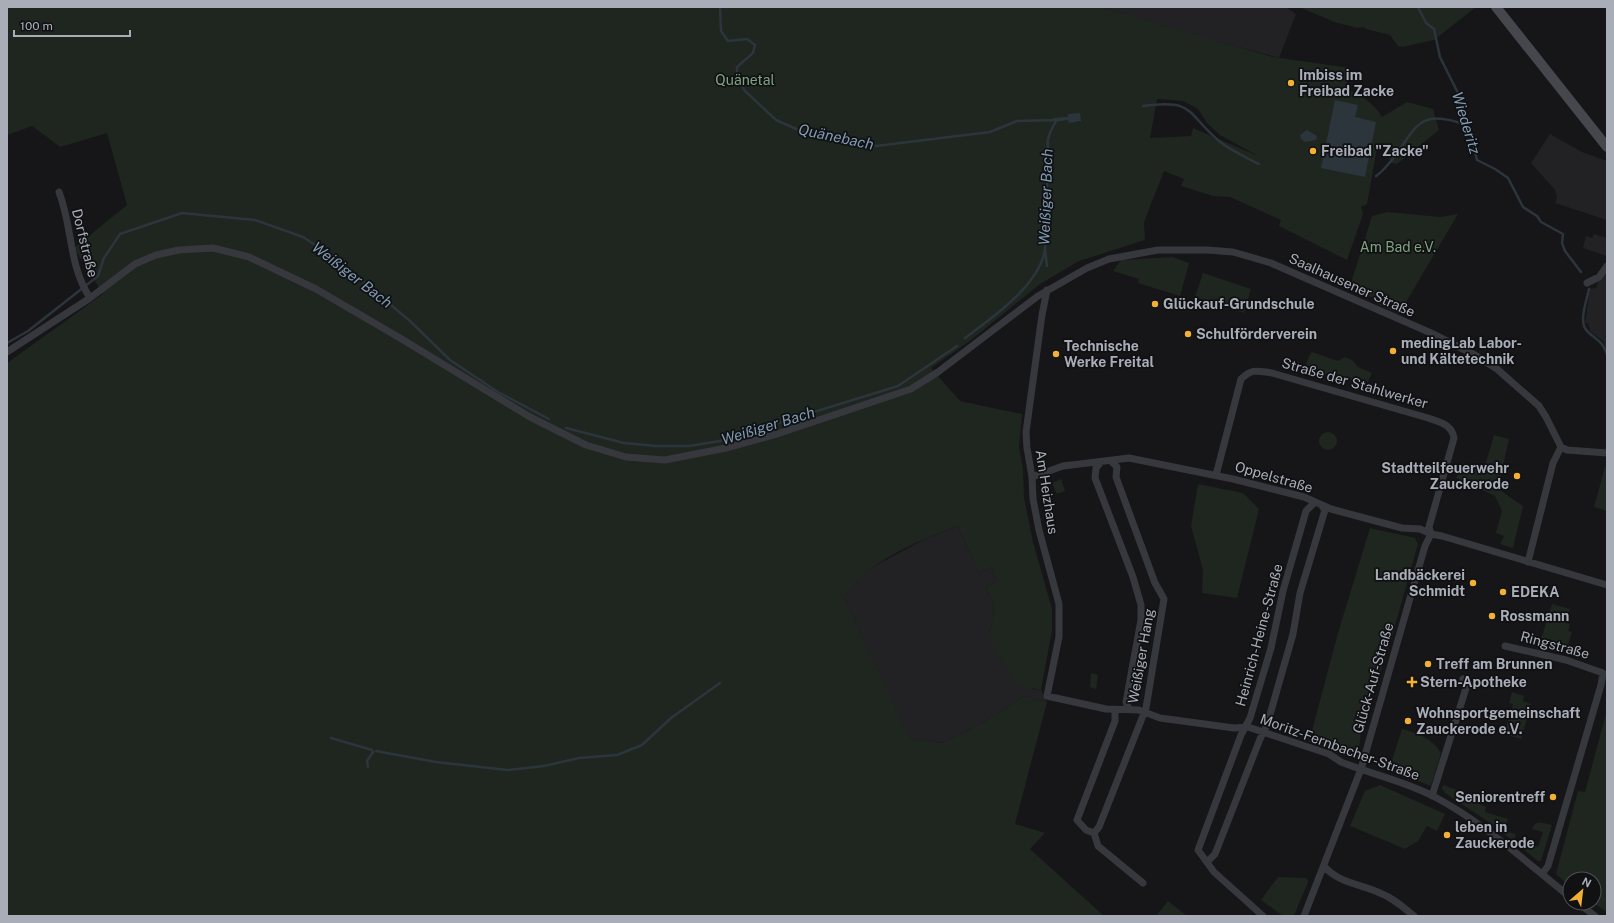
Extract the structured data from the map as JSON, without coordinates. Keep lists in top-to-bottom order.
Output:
{
  "streets": {
    "street": [
      "Dorfstraße",
      "Saalhausener Straße",
      "Straße der Stahlwerker",
      "Oppelstraße",
      "Am Heizhaus",
      "Heinrich-Heine-Straße",
      "Ringstraße",
      "Weißiger Hang",
      "Glück-Auf-Straße",
      "Moritz-Fernbacher-Straße"
    ]
  },
  "crossings": [
    ["Dorfstraße", "Saalhausener Straße"],
    ["Saalhausener Straße", "Am Heizhaus"],
    ["Straße der Stahlwerker", "Oppelstraße"],
    ["Straße der Stahlwerker", "Glück-Auf-Straße"],
    ["Oppelstraße", "Am Heizhaus"],
    ["Oppelstraße", "Heinrich-Heine-Straße"],
    ["Oppelstraße", "Weißiger Hang"],
    ["Oppelstraße", "Glück-Auf-Straße"],
    ["Am Heizhaus", "Moritz-Fernbacher-Straße"],
    ["Heinrich-Heine-Straße", "Moritz-Fernbacher-Straße"],
    ["Ringstraße", "Moritz-Fernbacher-Straße"],
    ["Weißiger Hang", "Moritz-Fernbacher-Straße"],
    ["Glück-Auf-Straße", "Moritz-Fernbacher-Straße"]
  ],
  "water": ["Wiederitz", "Quänebach", "Weißiger Bach"],
  "parks": ["Quänetal", "Am Bad e.V."],
  "places": {
    "other": [
      "Imbiss im Freibad Zacke",
      "Freibad \"Zacke\"",
      "Glückauf-Grundschule",
      "Schulförderverein",
      "medingLab Labor- und Kältetechnik",
      "Technische Werke Freital",
      "Stadtteilfeuerwehr Zauckerode",
      "Landbäckerei Schmidt",
      "EDEKA",
      "Rossmann",
      "Treff am Brunnen",
      "Wohnsportgemeinschaft Zauckerode e.V.",
      "Seniorentreff",
      "leben in Zauckerode"
    ],
    "health": ["Stern-Apotheke"]
  },
  "scale_bar": "100 m",
  "north": "top right"
}
